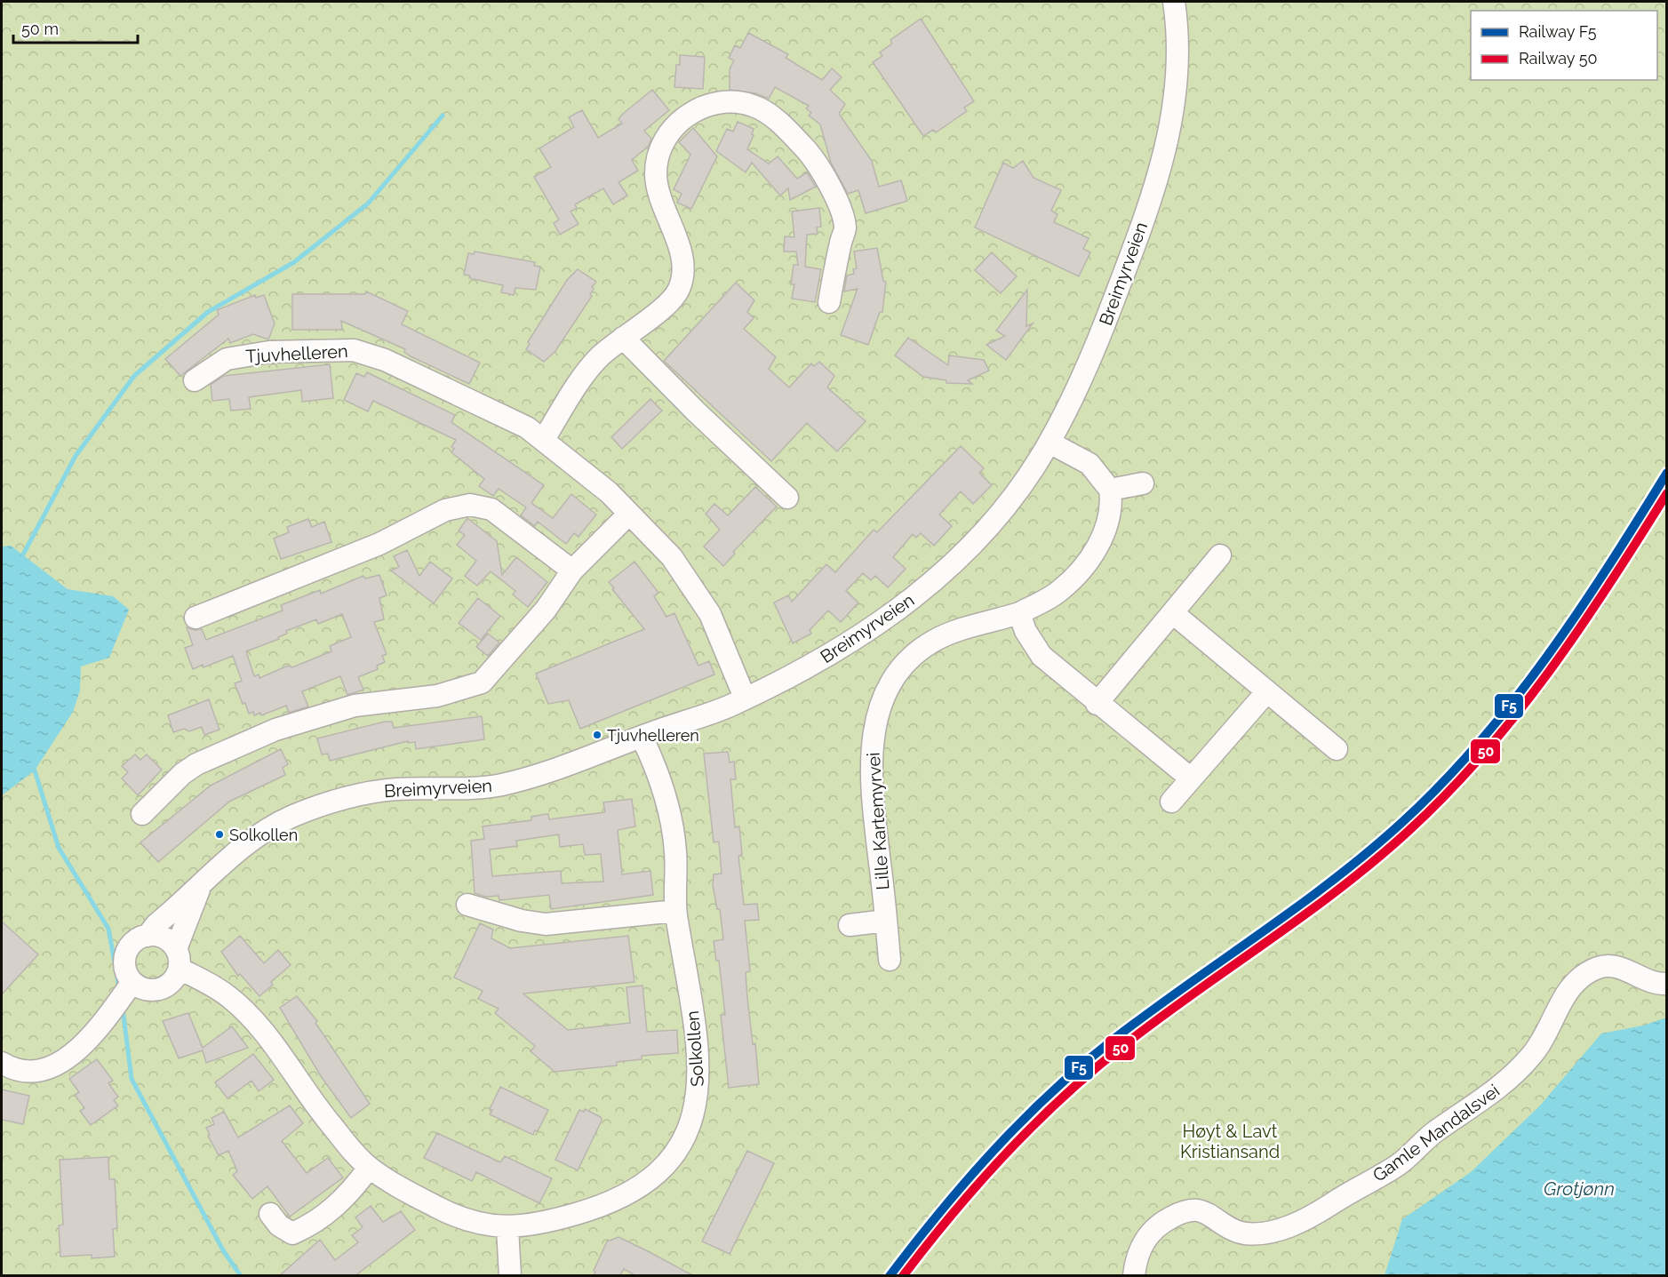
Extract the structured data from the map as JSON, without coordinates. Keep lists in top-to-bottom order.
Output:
{
  "streets": {
    "street": [
      "Breimyrveien",
      "Tjuvhelleren",
      "Lille Kartemyrvei",
      "Solkollen",
      "Gamle Mandalsvei"
    ]
  },
  "crossings": [
    ["Breimyrveien", "Tjuvhelleren"],
    ["Breimyrveien", "Solkollen"]
  ],
  "water": ["Grotjønn"],
  "parks": ["Høyt & Lavt Kristiansand"],
  "places": ["Tjuvhelleren", "Solkollen"],
  "lines": ["rail line F5", "rail line 50"],
  "legend": ["Railway F5", "Railway 50"],
  "scale_bar": "50 m"
}
